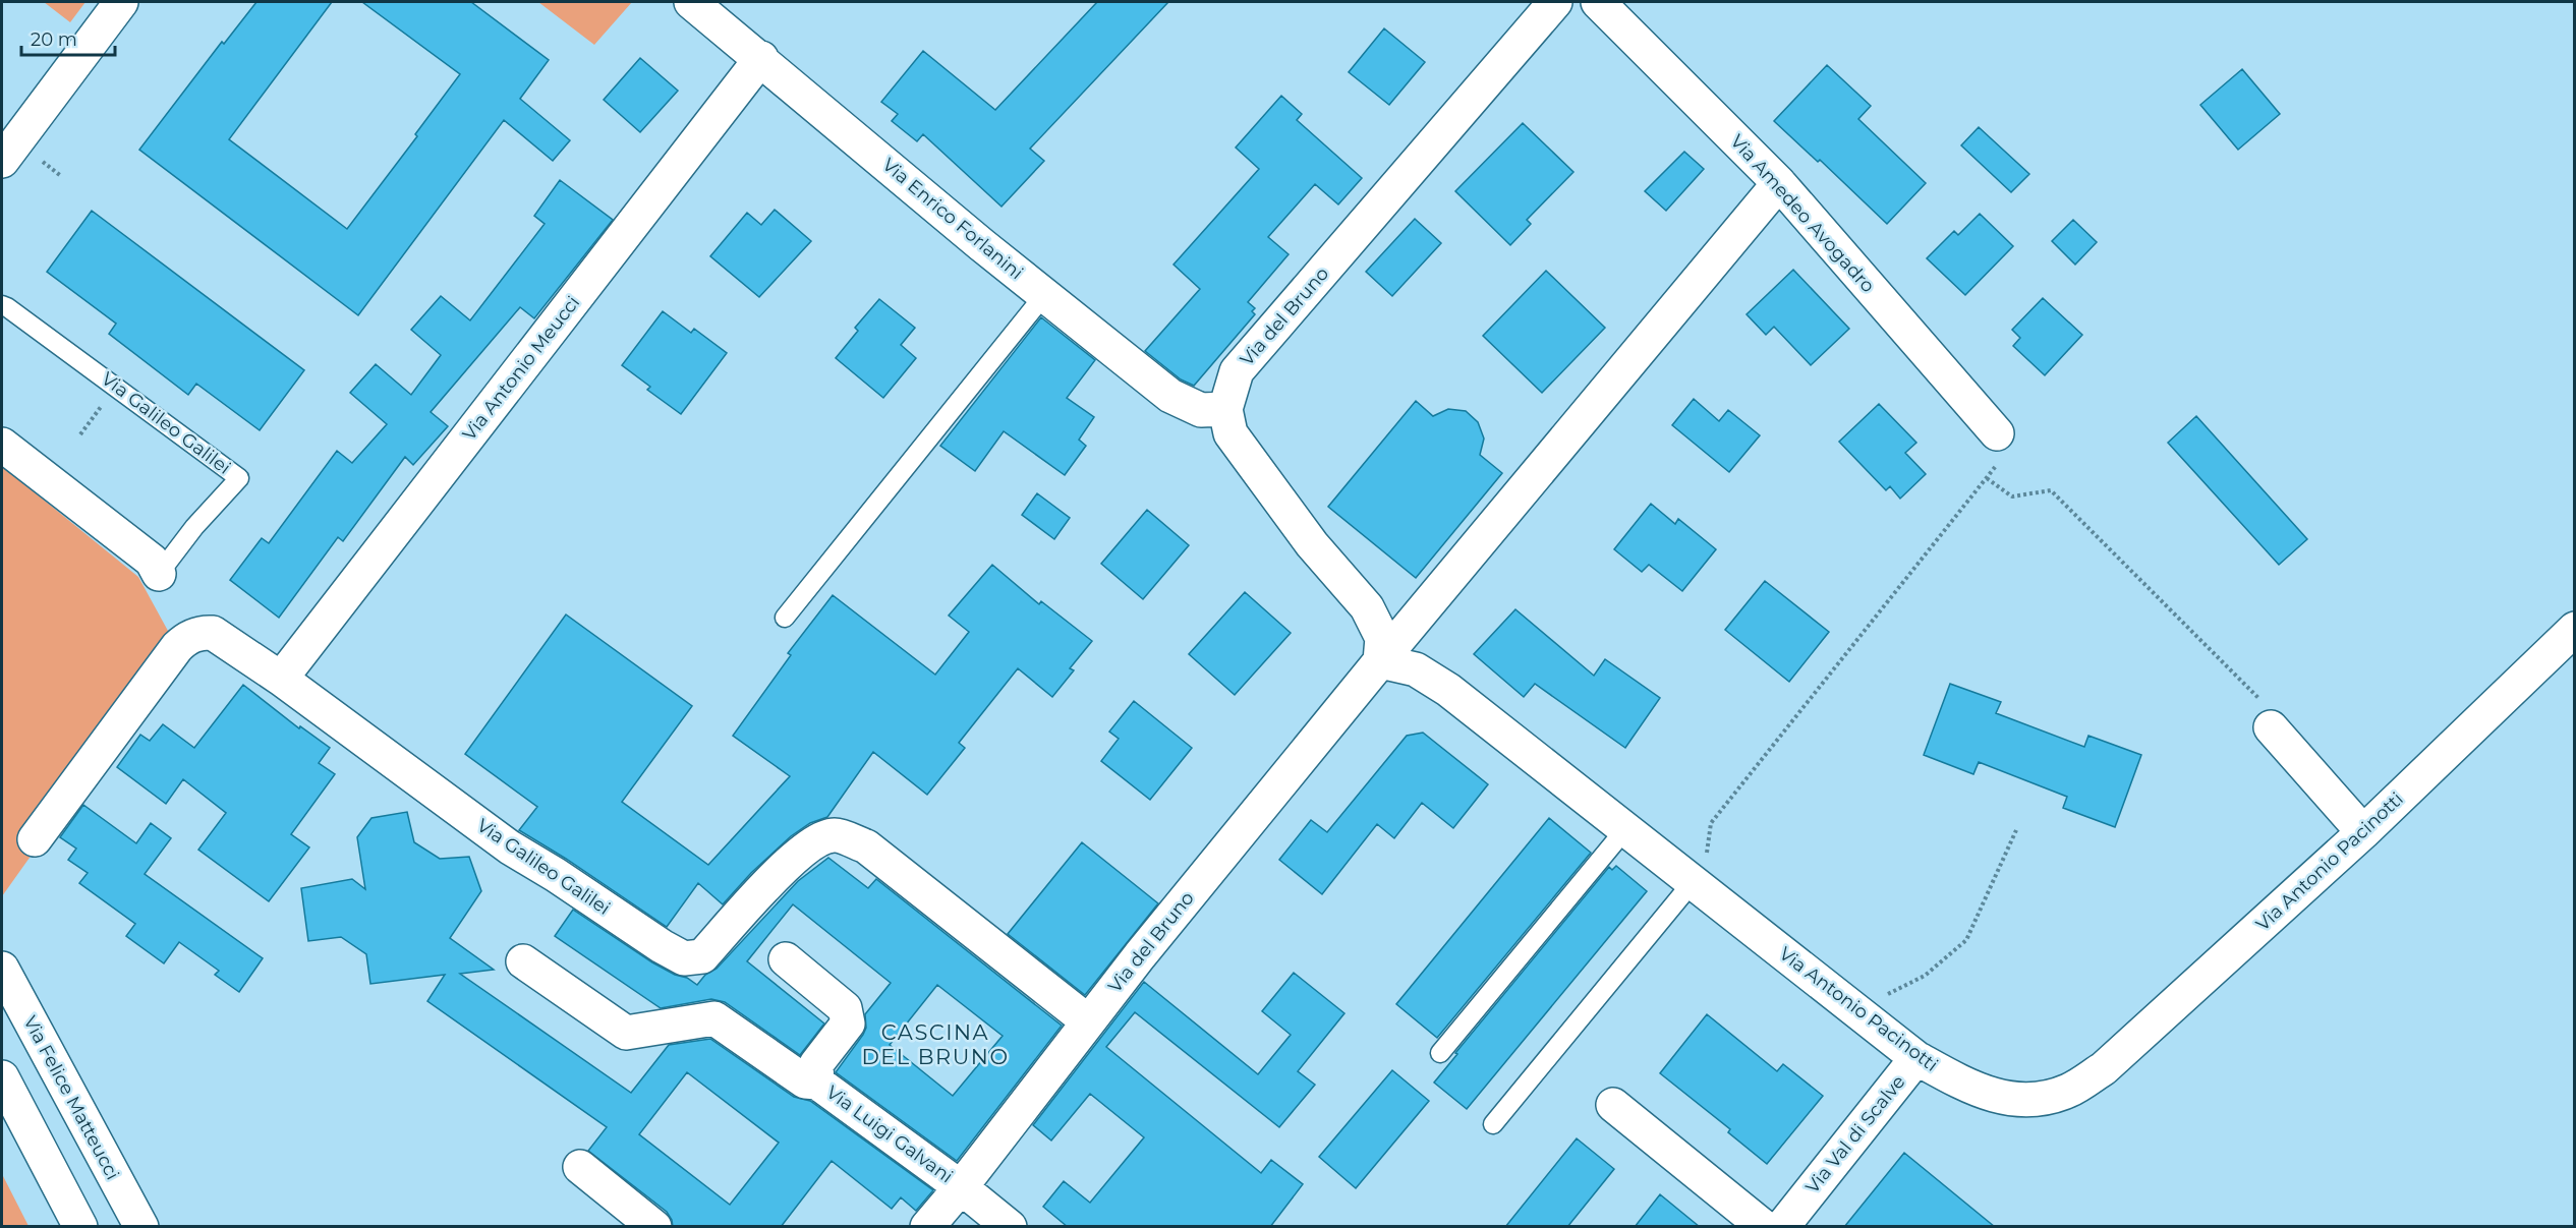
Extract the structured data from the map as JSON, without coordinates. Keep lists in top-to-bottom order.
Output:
{
  "streets": {
    "street": [
      "Via Amedeo Avogadro",
      "Via Enrico Forlanini",
      "Via del Bruno",
      "Via Antonio Meucci",
      "Via Galileo Galilei",
      "Via Antonio Pacinotti",
      "Via Felice Matteucci",
      "Via Luigi Galvani",
      "Via Val di Scalve"
    ]
  },
  "crossings": [
    ["Via Amedeo Avogadro", "Via del Bruno"],
    ["Via Enrico Forlanini", "Via del Bruno"],
    ["Via Enrico Forlanini", "Via Antonio Meucci"],
    ["Via del Bruno", "Via Galileo Galilei"],
    ["Via del Bruno", "Via Antonio Pacinotti"],
    ["Via del Bruno", "Via Luigi Galvani"],
    ["Via Antonio Meucci", "Via Galileo Galilei"],
    ["Via Antonio Pacinotti", "Via Val di Scalve"]
  ],
  "districts": ["CASCINA DEL BRUNO"],
  "scale_bar": "20 m"
}
